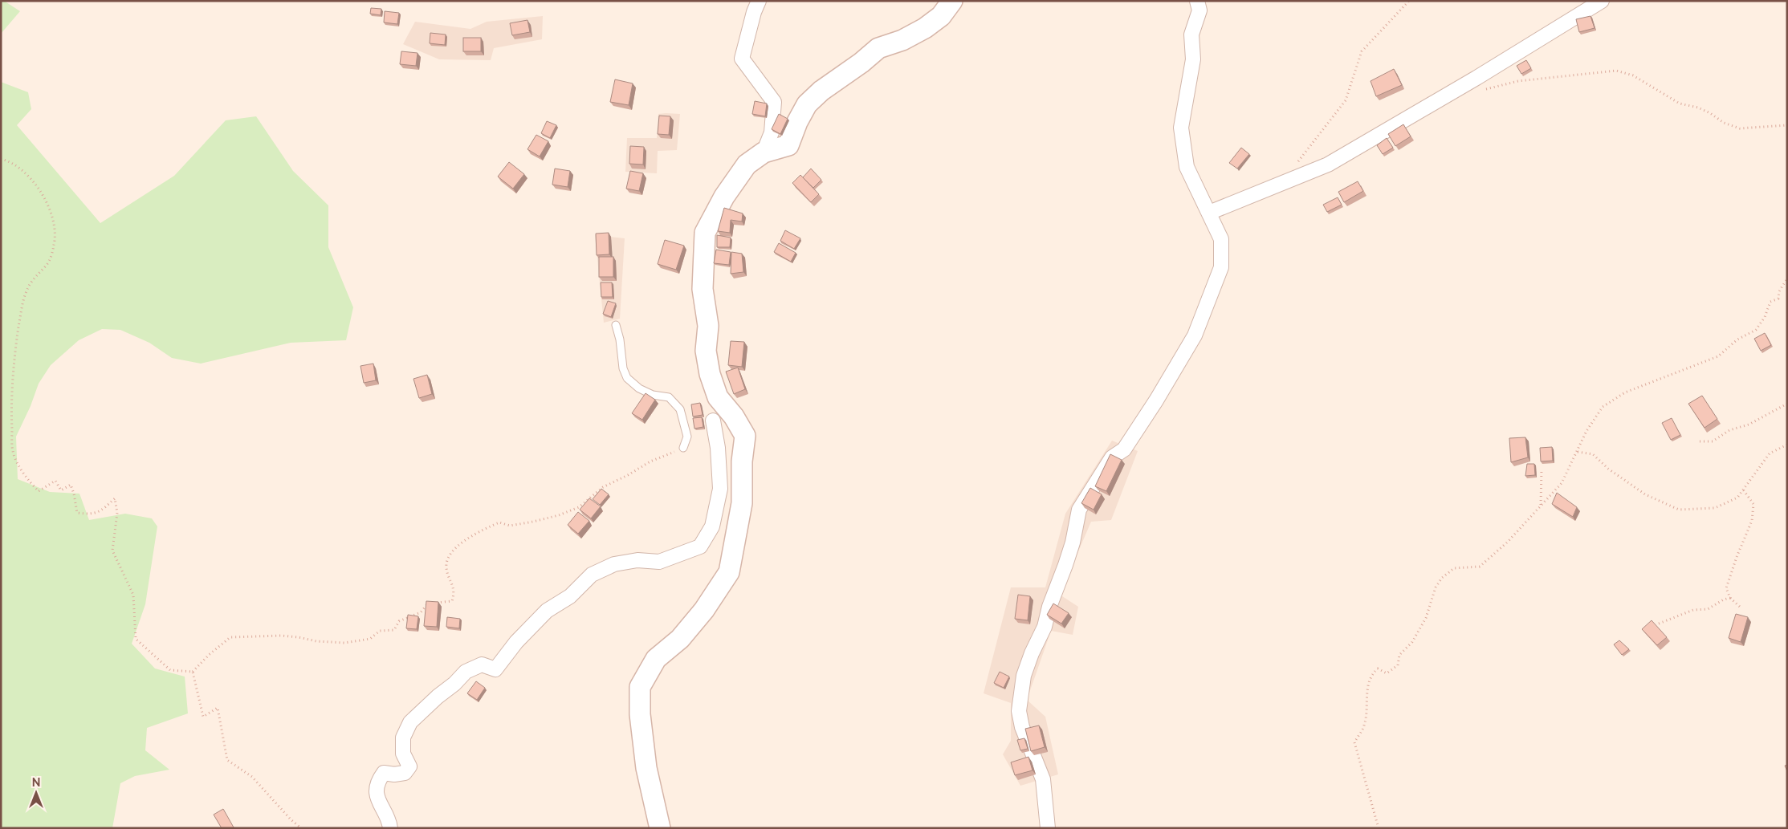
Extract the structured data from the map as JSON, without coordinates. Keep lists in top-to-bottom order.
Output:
{
  "north": "top"
}
